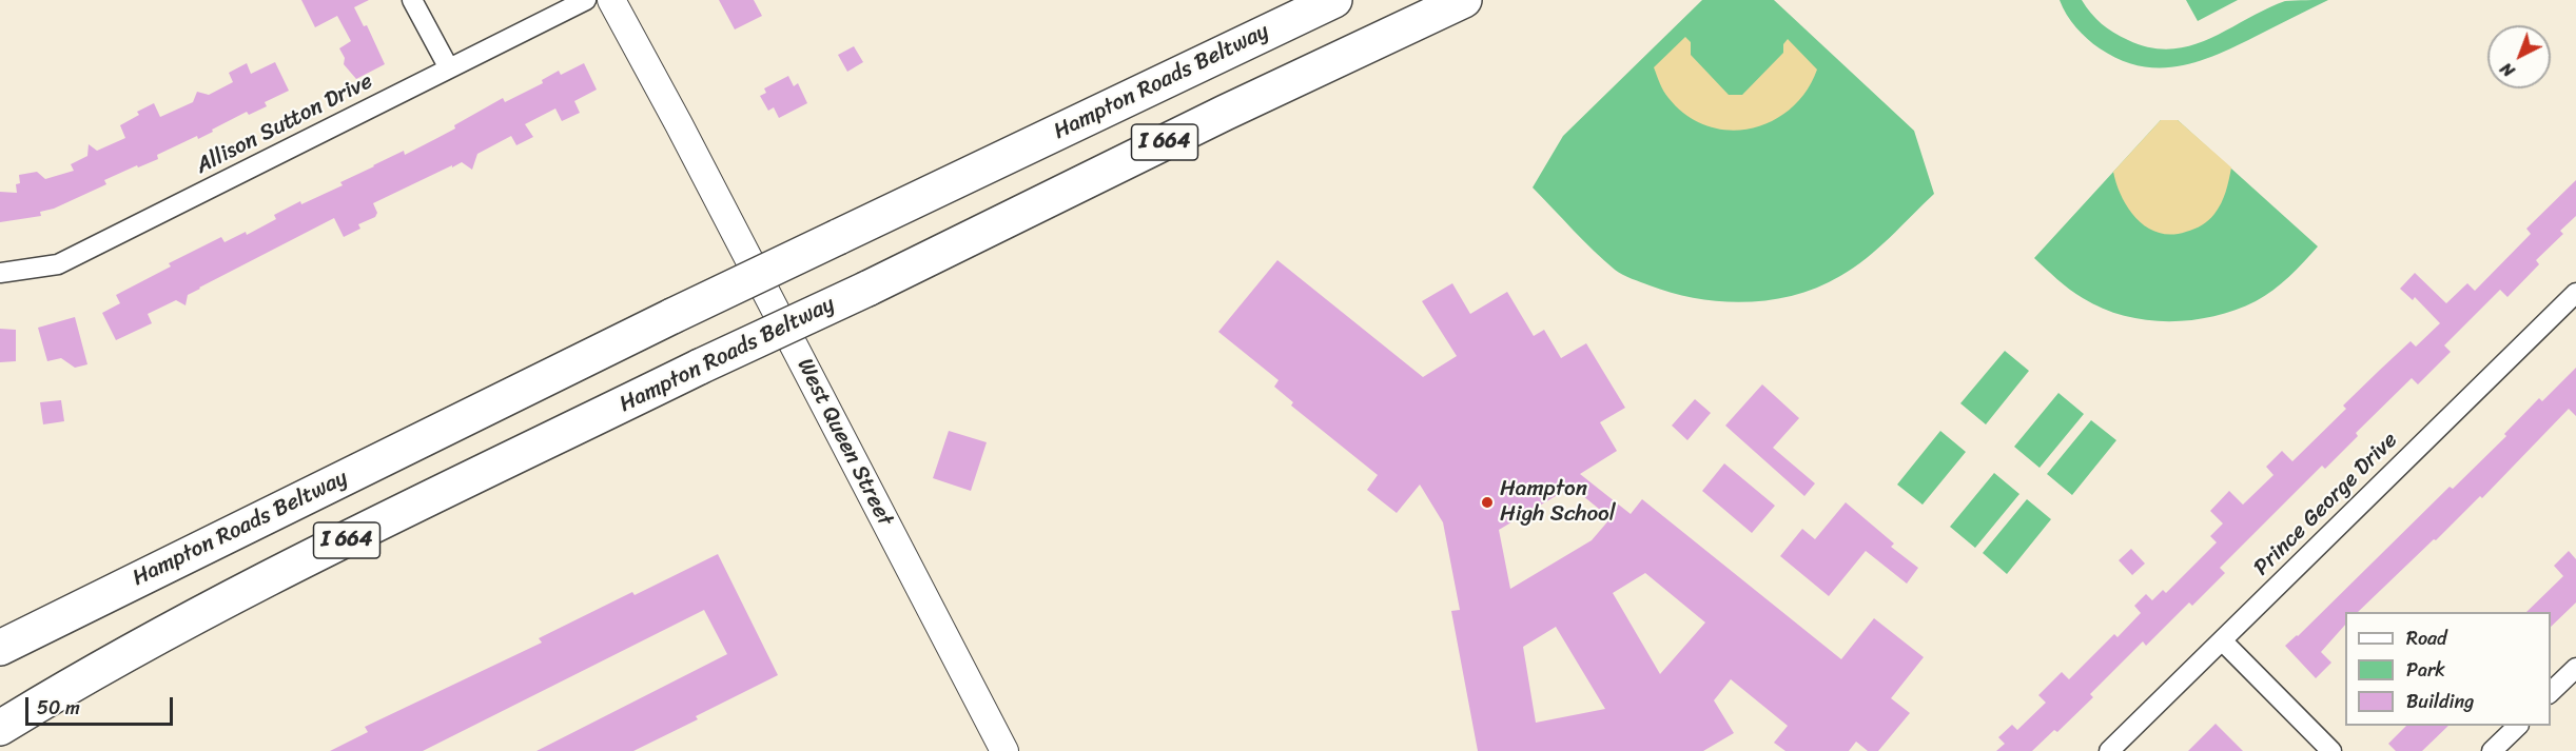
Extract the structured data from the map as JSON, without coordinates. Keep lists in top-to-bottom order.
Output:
{
  "streets": {
    "highway": ["Hampton Roads Beltway", "I 664"],
    "main road": ["West Queen Street"],
    "street": ["Allison Sutton Drive", "Prince George Drive"]
  },
  "places": ["Hampton High School"],
  "legend": ["Road", "Park", "Building"],
  "scale_bar": "50 m",
  "north": "bottom left"
}
